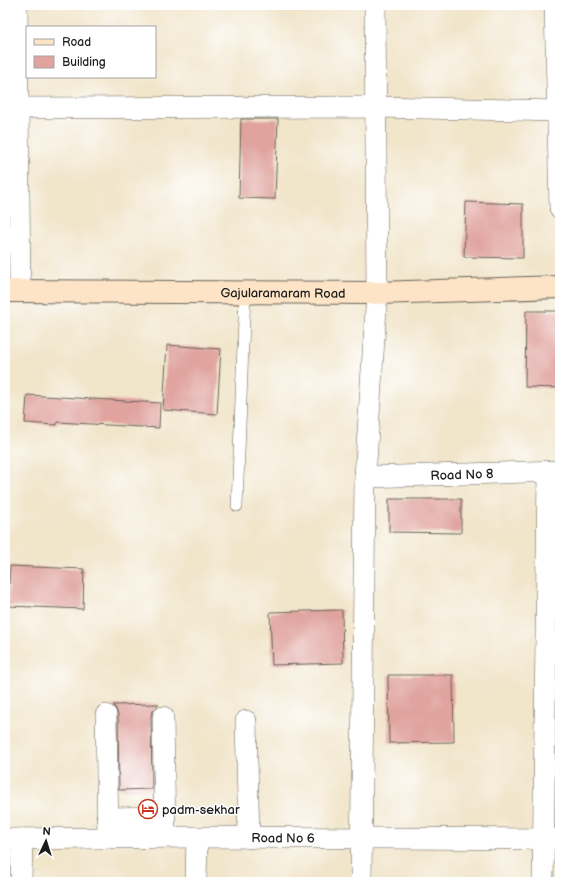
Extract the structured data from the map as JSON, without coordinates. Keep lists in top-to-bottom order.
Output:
{
  "streets": {
    "main road": ["Gajularamaram Road"],
    "street": ["Road No 8", "Road No 6"]
  },
  "places": {
    "hotel": ["padm-sekhar"]
  },
  "legend": ["Road", "Building"],
  "north": "top"
}
